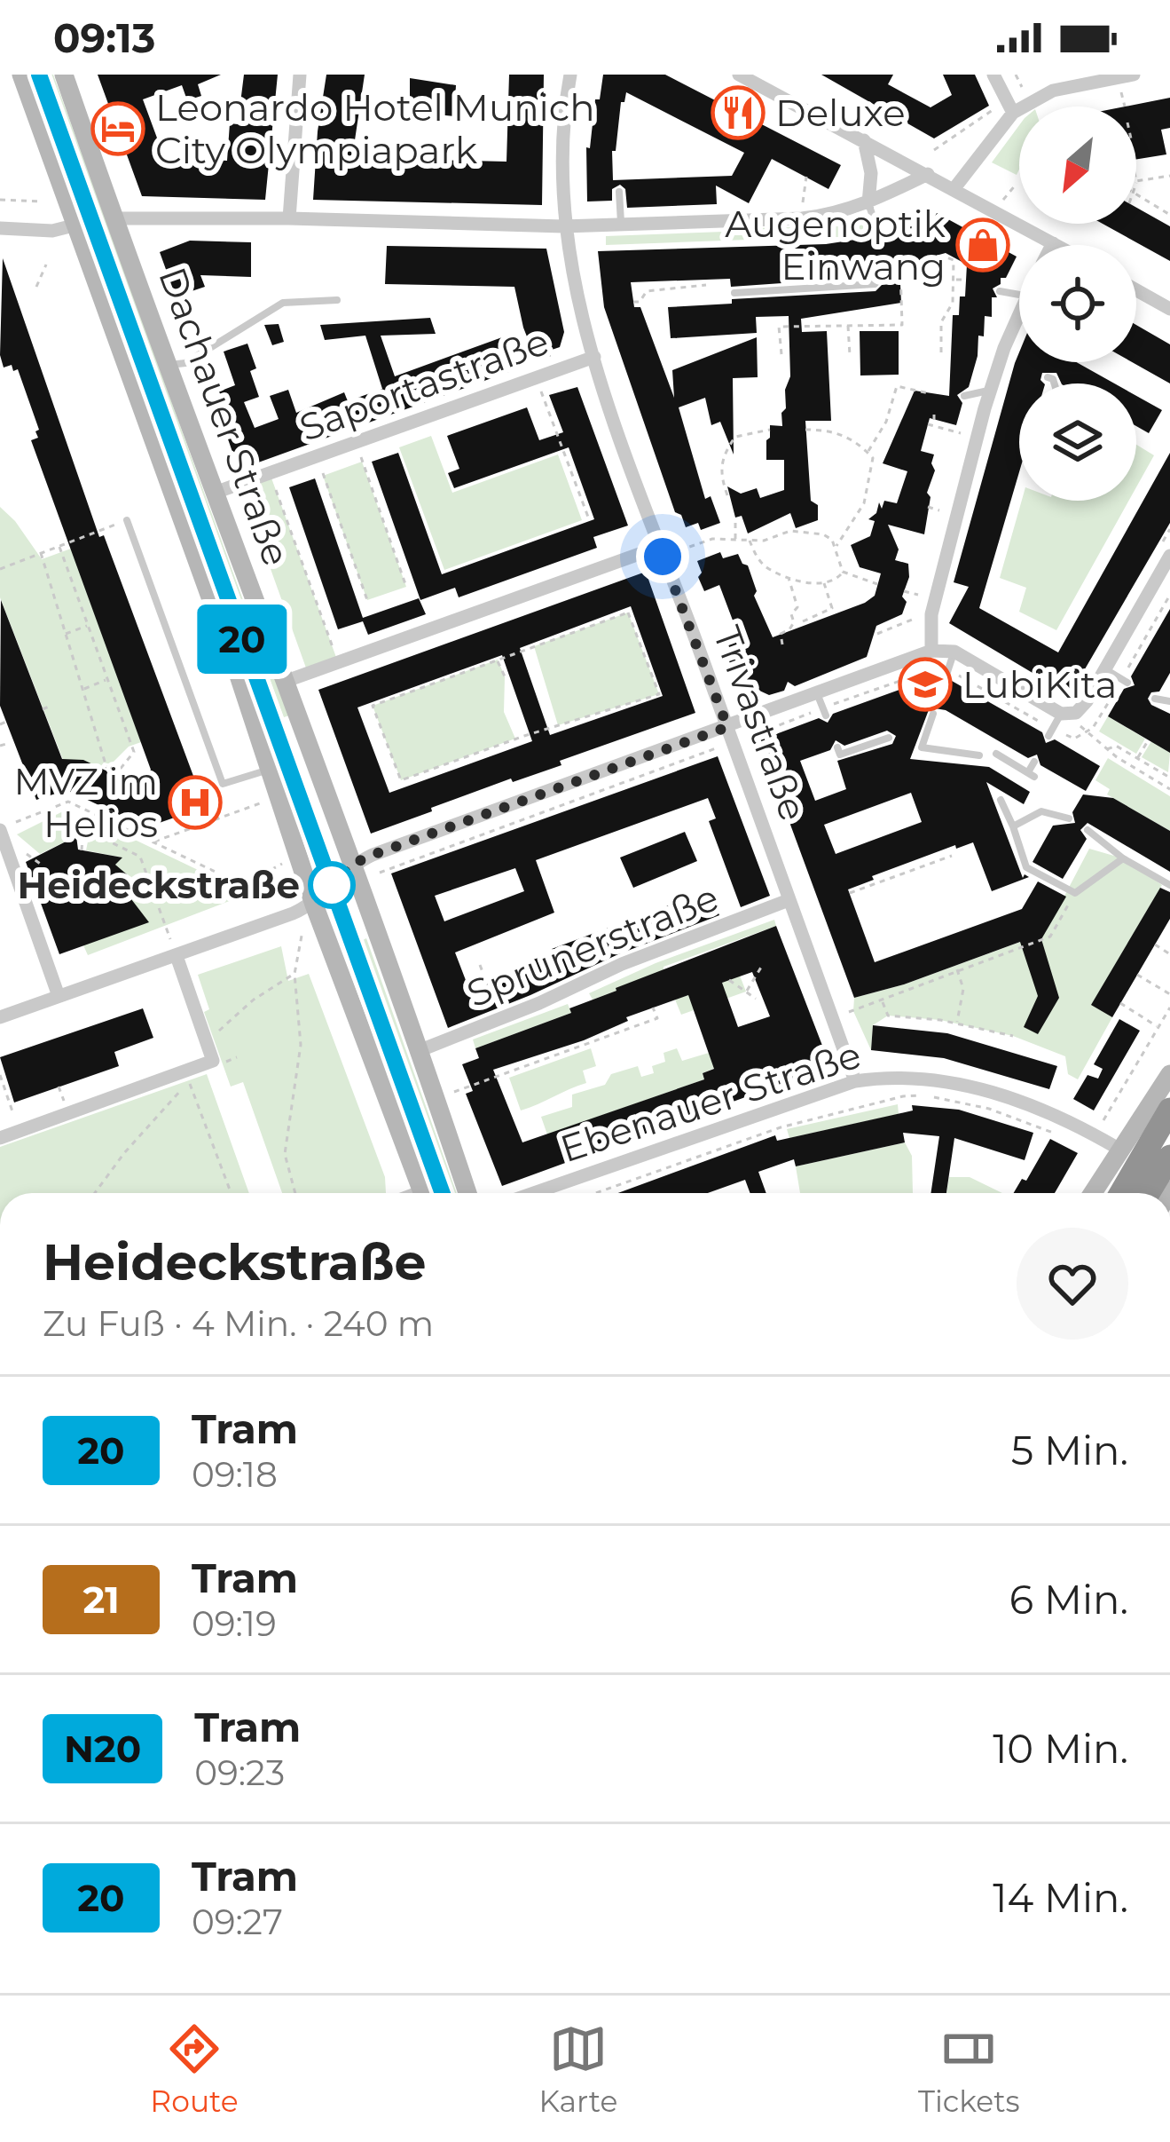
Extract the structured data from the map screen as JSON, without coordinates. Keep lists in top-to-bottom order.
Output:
{
  "streets": {
    "main road": ["Dachauer Straße"],
    "street": [
      "Saportastraße",
      "Trivastraße",
      "Sprunerstraße",
      "Ebenauer Straße"
    ]
  },
  "crossings": [
    ["Saportastraße", "Dachauer Straße"],
    ["Saportastraße", "Trivastraße"],
    ["Dachauer Straße", "Sprunerstraße"],
    ["Trivastraße", "Sprunerstraße"],
    ["Trivastraße", "Ebenauer Straße"]
  ],
  "places": {
    "restaurant": ["Deluxe"],
    "hotel": ["Leonardo Hotel Munich City Olympiapark"],
    "shop": ["Augenoptik Einwang"],
    "school or university": ["LubiKita"],
    "hospital": ["MVZ im Helios"],
    "other": ["Heideckstraße"]
  },
  "lines": ["tram line 20"],
  "north": "bottom left",
  "page": {
    "status": "09:13",
    "on_map": "20",
    "heading": ["Heideckstraße", "Zu Fuß · 4 Min. · 240 m"],
    "list": [
      {
        "mark": "20",
        "name": "Tram",
        "note": "09:18",
        "value": "5 Min."
      },
      {
        "mark": "21",
        "name": "Tram",
        "note": "09:19",
        "value": "6 Min."
      },
      {
        "mark": "N20",
        "name": "Tram",
        "note": "09:23",
        "value": "10 Min."
      },
      {
        "mark": "20",
        "name": "Tram",
        "note": "09:27",
        "value": "14 Min."
      }
    ],
    "tabs": ["Route", "Karte", "Tickets"]
  }
}
